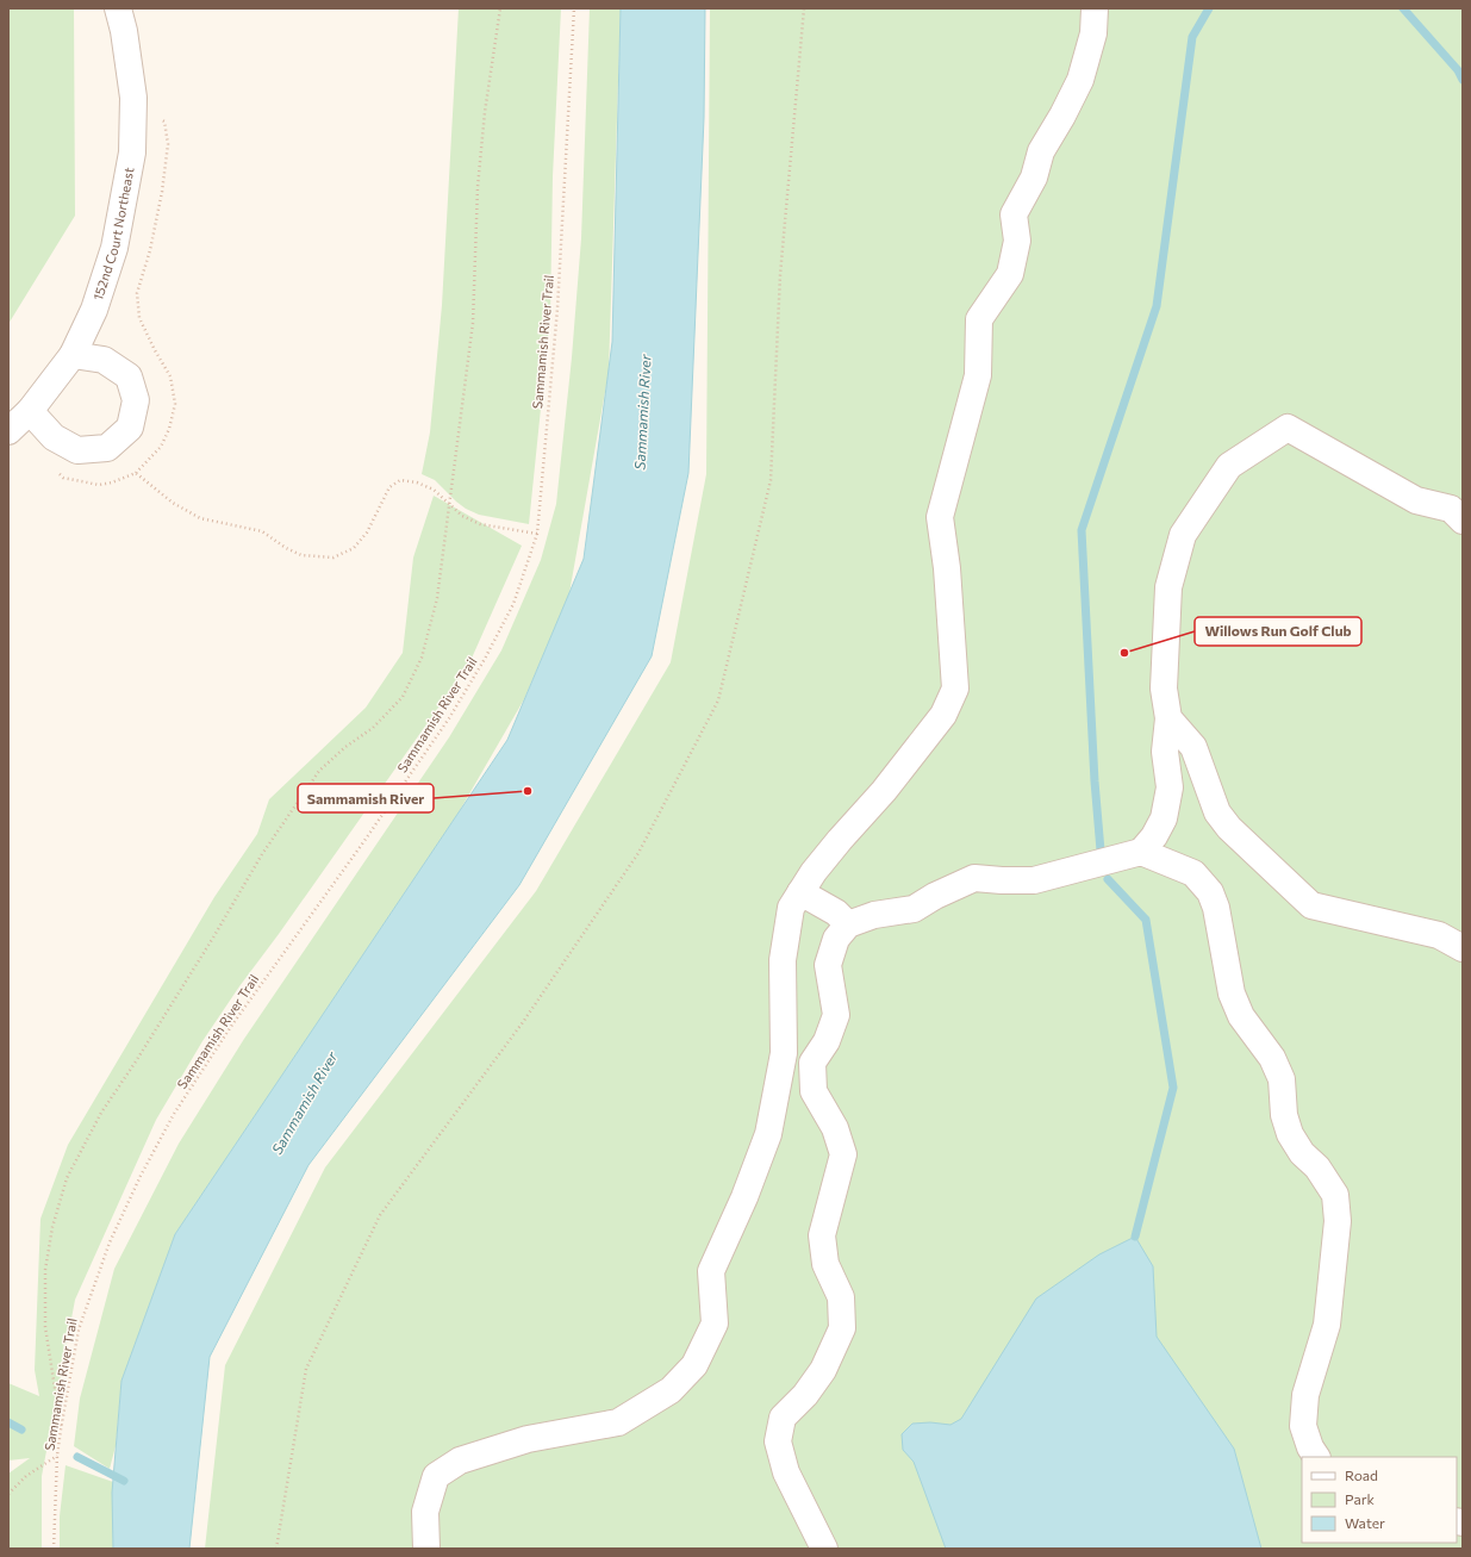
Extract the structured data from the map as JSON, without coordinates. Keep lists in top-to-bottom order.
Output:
{
  "streets": {
    "street": ["152nd Court Northeast"],
    "path": ["Sammamish River Trail"]
  },
  "water": ["Sammamish River"],
  "places": ["Willows Run Golf Club", "Sammamish River"],
  "legend": ["Road", "Park", "Water"]
}
